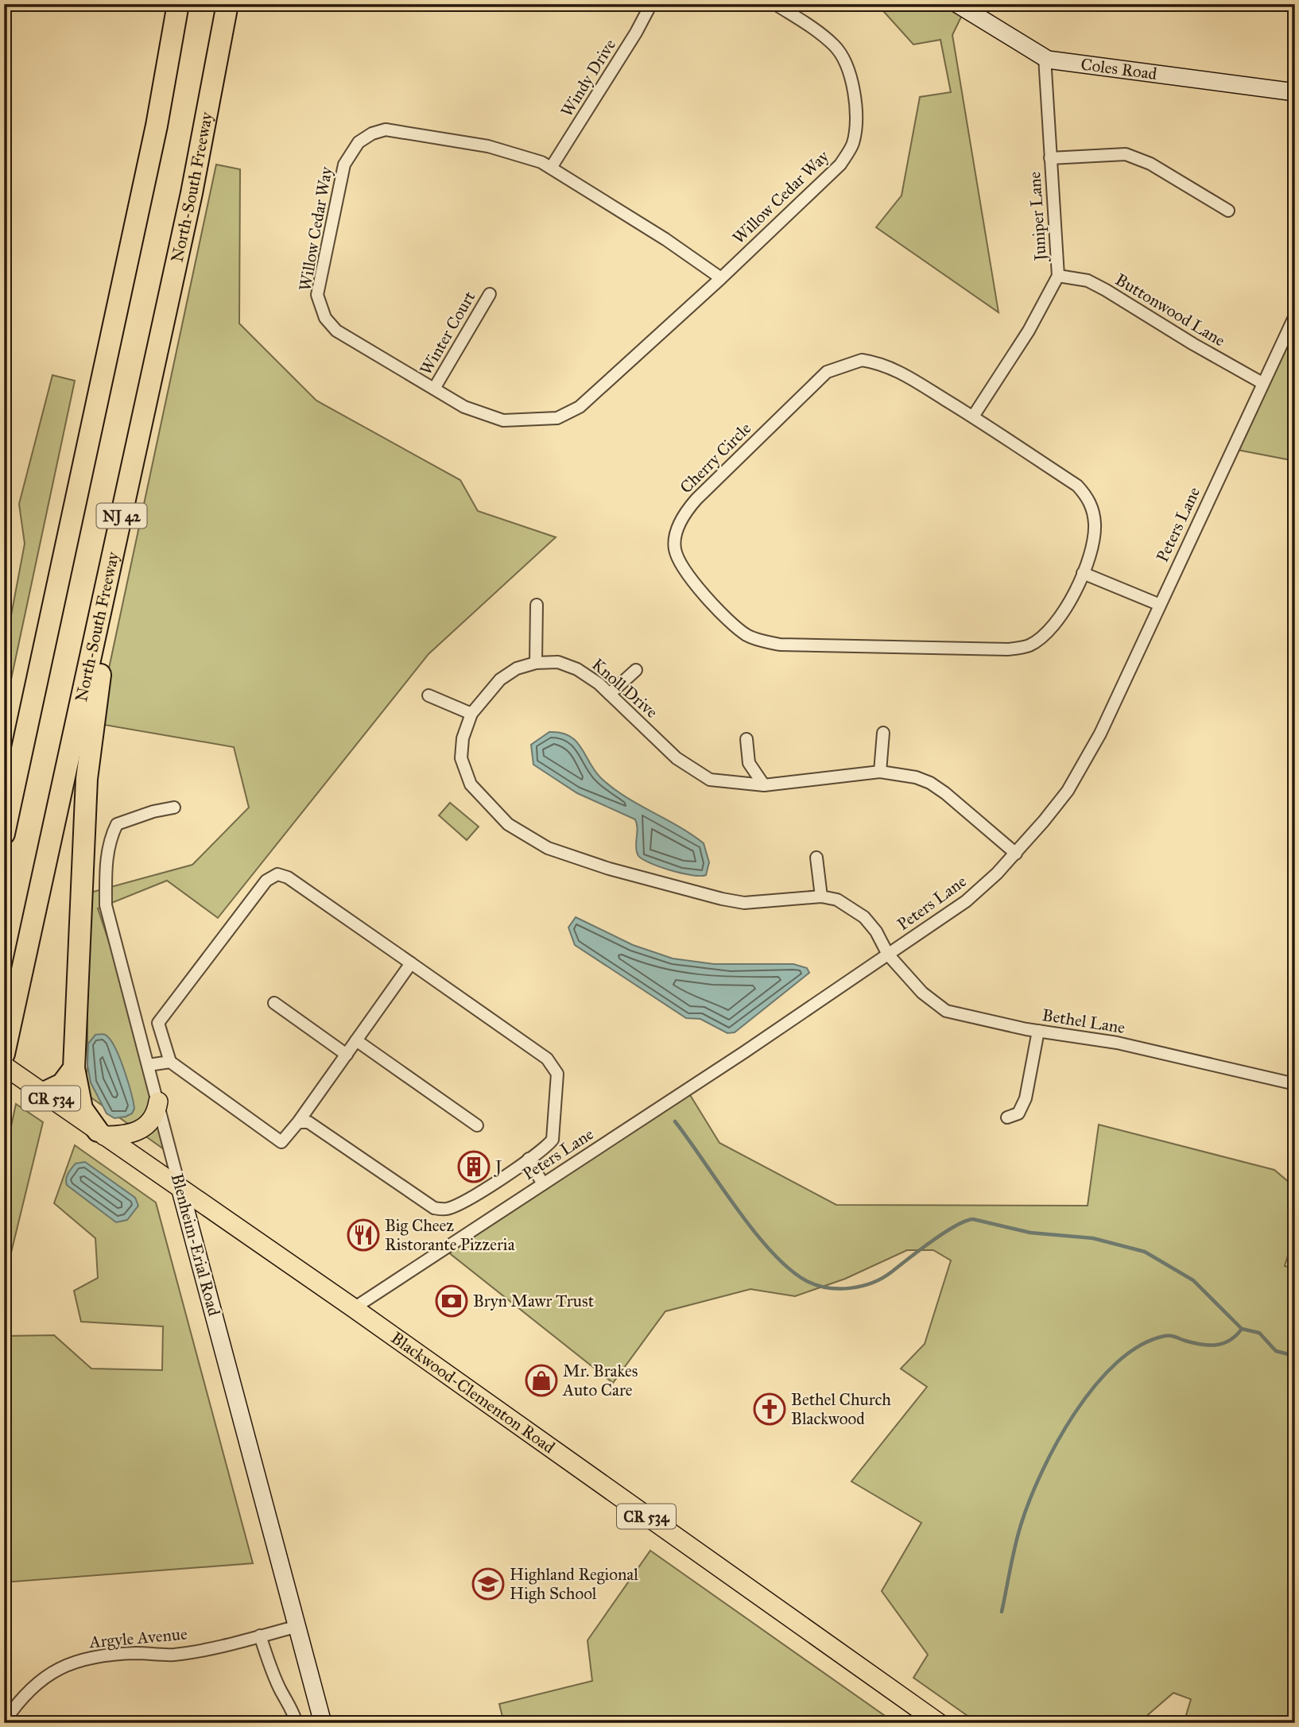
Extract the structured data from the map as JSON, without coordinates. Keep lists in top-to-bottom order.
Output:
{
  "streets": {
    "highway": ["North-South Freeway", "NJ 42"],
    "main road": [
      "Coles Road",
      "CR 534",
      "Blenheim-Erial Road",
      "Blackwood-Clementon Road"
    ],
    "street": [
      "Windy Drive",
      "Willow Cedar Way",
      "Juniper Lane",
      "Buttonwood Lane",
      "Winter Court",
      "Cherry Circle",
      "Peters Lane",
      "Knoll Drive",
      "Bethel Lane",
      "Argyle Avenue"
    ]
  },
  "crossings": [
    ["Coles Road", "Juniper Lane"],
    ["Windy Drive", "Willow Cedar Way"],
    ["Willow Cedar Way", "Winter Court"],
    ["Juniper Lane", "Buttonwood Lane"],
    ["Juniper Lane", "Cherry Circle"],
    ["Buttonwood Lane", "Peters Lane"],
    ["Peters Lane", "Knoll Drive"],
    ["Peters Lane", "Bethel Lane"],
    ["Peters Lane", "Blackwood-Clementon Road"],
    ["Knoll Drive", "Bethel Lane"],
    ["Blenheim-Erial Road", "Blackwood-Clementon Road"],
    ["Blenheim-Erial Road", "Argyle Avenue"]
  ],
  "places": {
    "building": ["J"],
    "restaurant": ["Big Cheez Ristorante Pizzeria"],
    "bank": ["Bryn Mawr Trust"],
    "shop": ["Mr. Brakes Auto Care"],
    "church": ["Bethel Church Blackwood"],
    "school or university": ["Highland Regional High School"]
  }
}
